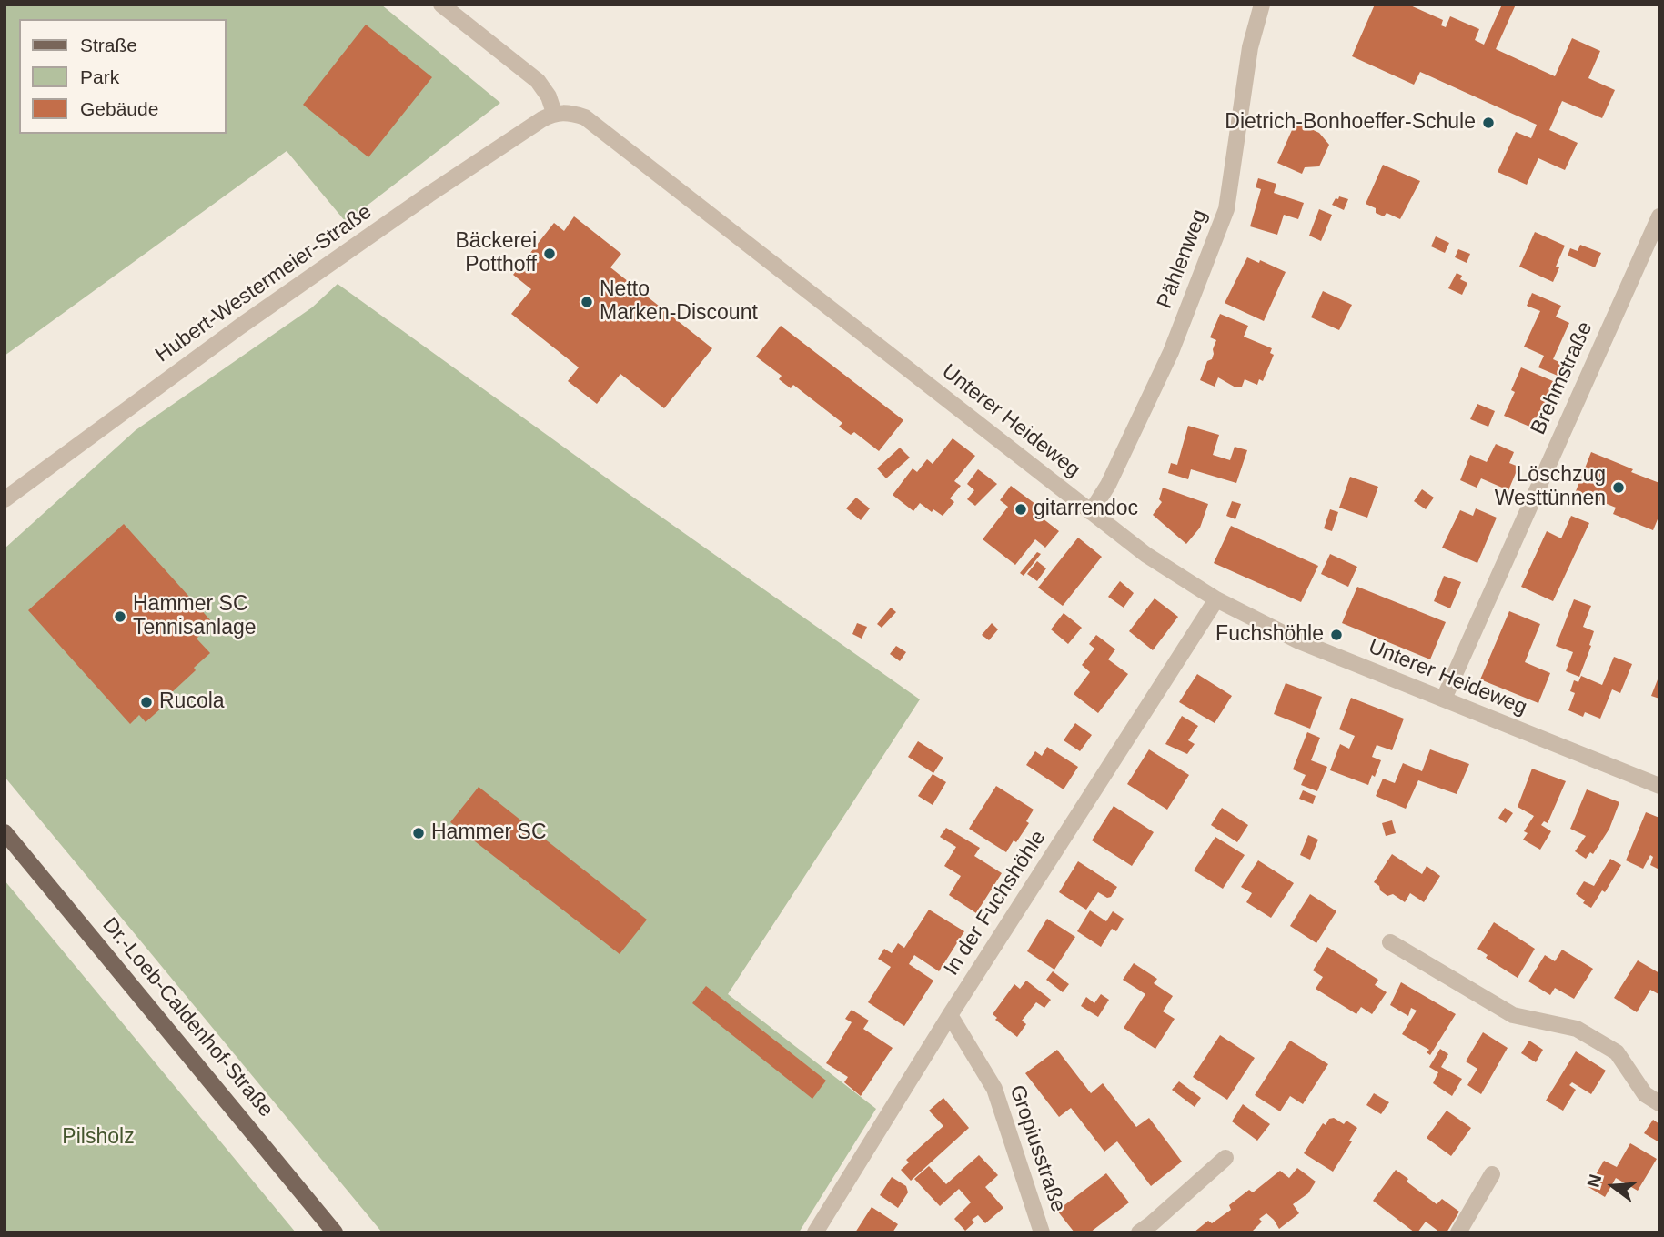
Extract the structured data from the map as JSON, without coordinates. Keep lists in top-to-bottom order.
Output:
{
  "streets": {
    "main road": ["Dr.-Loeb-Caldenhof-Straße"],
    "street": [
      "Pählenweg",
      "Hubert-Westermeier-Straße",
      "Brehmstraße",
      "Unterer Heideweg",
      "In der Fuchshöhle",
      "Gropiusstraße"
    ]
  },
  "crossings": [
    ["Pählenweg", "Unterer Heideweg"],
    ["Hubert-Westermeier-Straße", "Unterer Heideweg"],
    ["Brehmstraße", "Unterer Heideweg"],
    ["Unterer Heideweg", "In der Fuchshöhle"],
    ["In der Fuchshöhle", "Gropiusstraße"]
  ],
  "parks": ["Pilsholz"],
  "places": [
    "Dietrich-Bonhoeffer-Schule",
    "Bäckerei Potthoff",
    "Netto Marken-Discount",
    "Löschzug Westtünnen",
    "gitarrendoc",
    "Hammer SC Tennisanlage",
    "Fuchshöhle",
    "Rucola",
    "Hammer SC"
  ],
  "legend": ["Straße", "Park", "Gebäude"],
  "north": "left"
}
